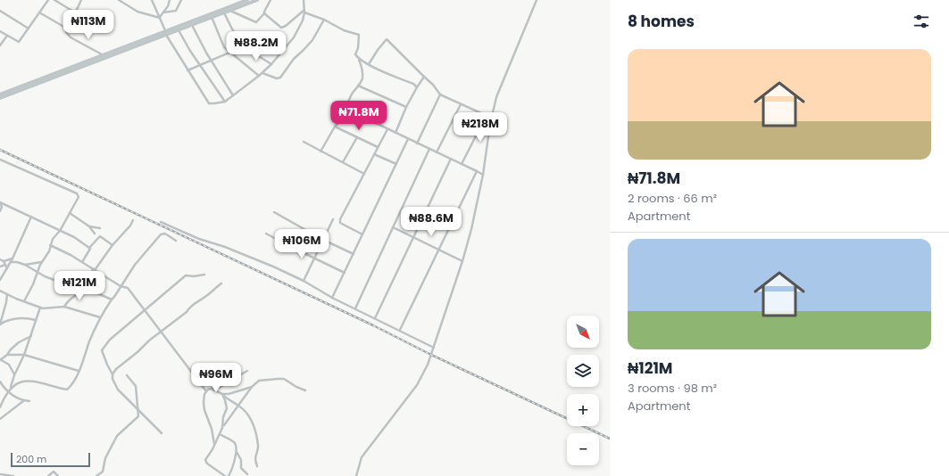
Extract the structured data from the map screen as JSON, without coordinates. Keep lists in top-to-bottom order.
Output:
{
  "scale_bar": "200 m",
  "north": "bottom right",
  "page": {
    "heading": "8 homes",
    "price": [
      "₦113M",
      "₦88.2M",
      "₦71.8M",
      "₦218M",
      "₦88.6M",
      "₦106M",
      "₦121M",
      "₦96M"
    ],
    "list": [
      {
        "name": "₦71.8M",
        "note": "2 rooms · 66 m² · Apartment"
      },
      {
        "name": "₦121M",
        "note": "3 rooms · 98 m² · Apartment"
      }
    ],
    "map_buttons": ["+", "−"],
    "scale": "200 m"
  }
}
